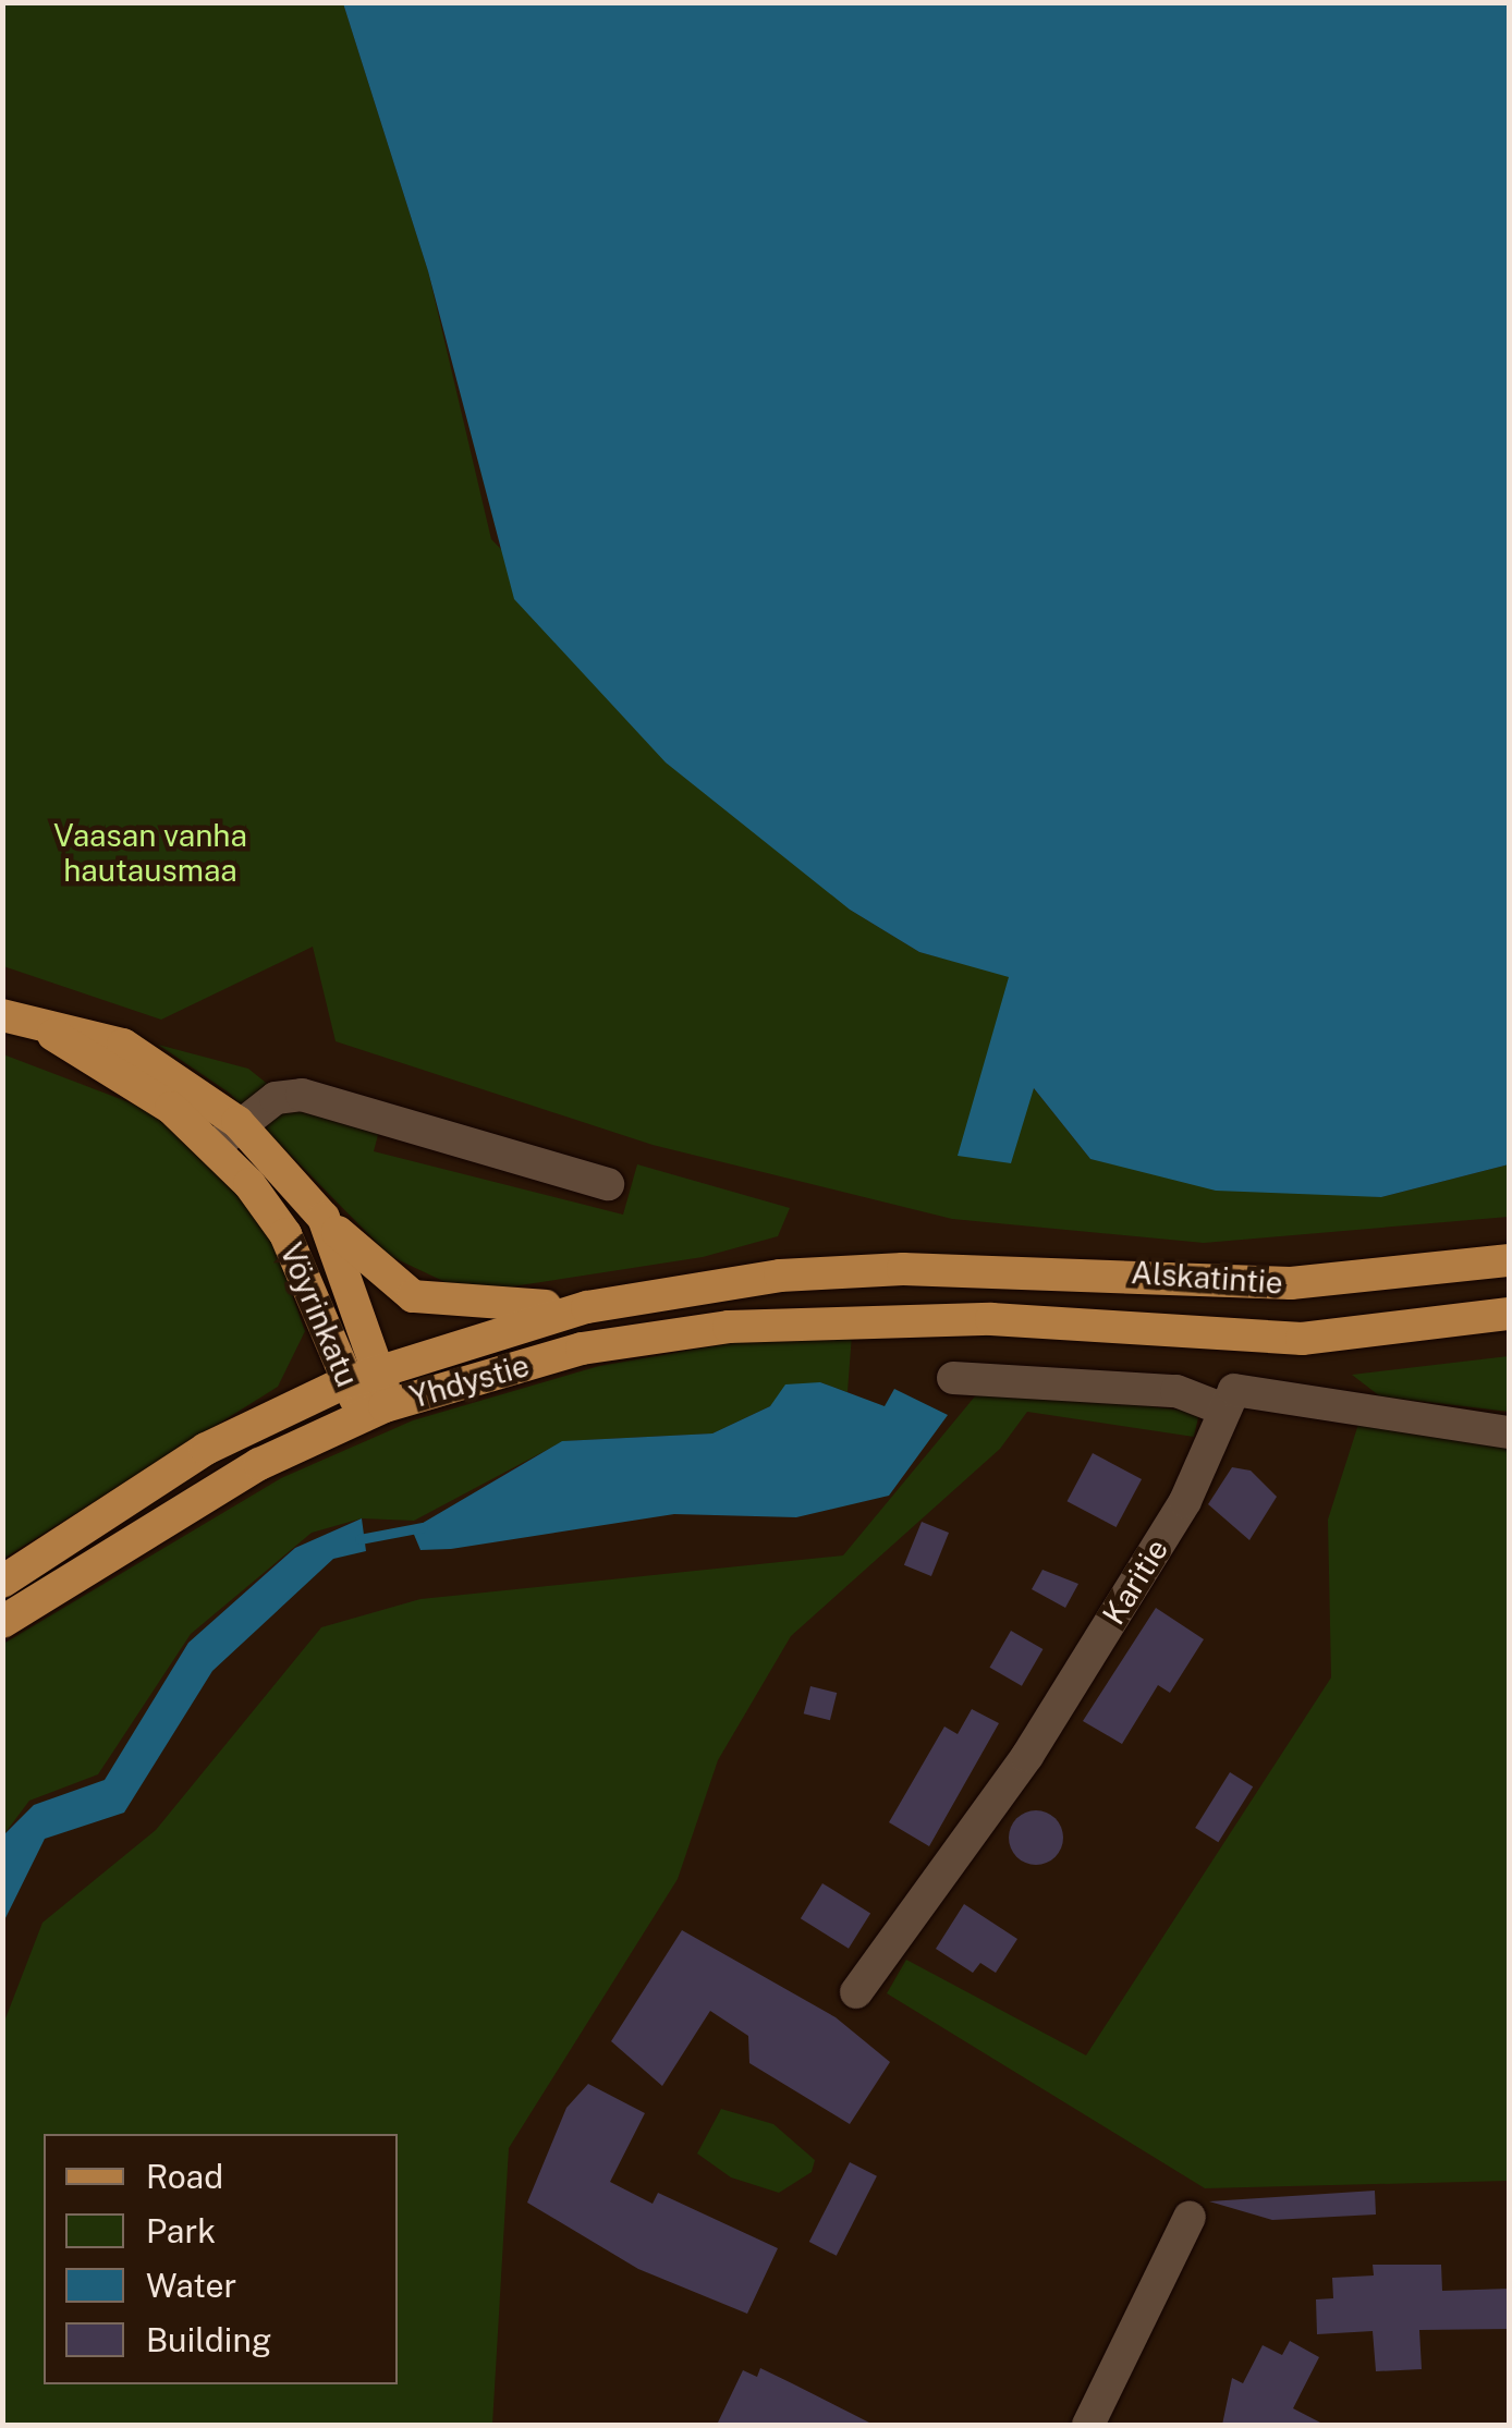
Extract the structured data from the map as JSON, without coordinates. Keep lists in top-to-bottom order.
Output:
{
  "streets": {
    "main road": ["Alskatintie", "Vöyrinkatu", "Yhdystie"],
    "street": ["Karitie"]
  },
  "crossings": [
    ["Alskatintie", "Yhdystie"],
    ["Vöyrinkatu", "Yhdystie"]
  ],
  "parks": ["Vaasan vanha hautausmaa"],
  "legend": [
    "Road",
    "Park",
    "Water",
    "Building"
  ]
}
